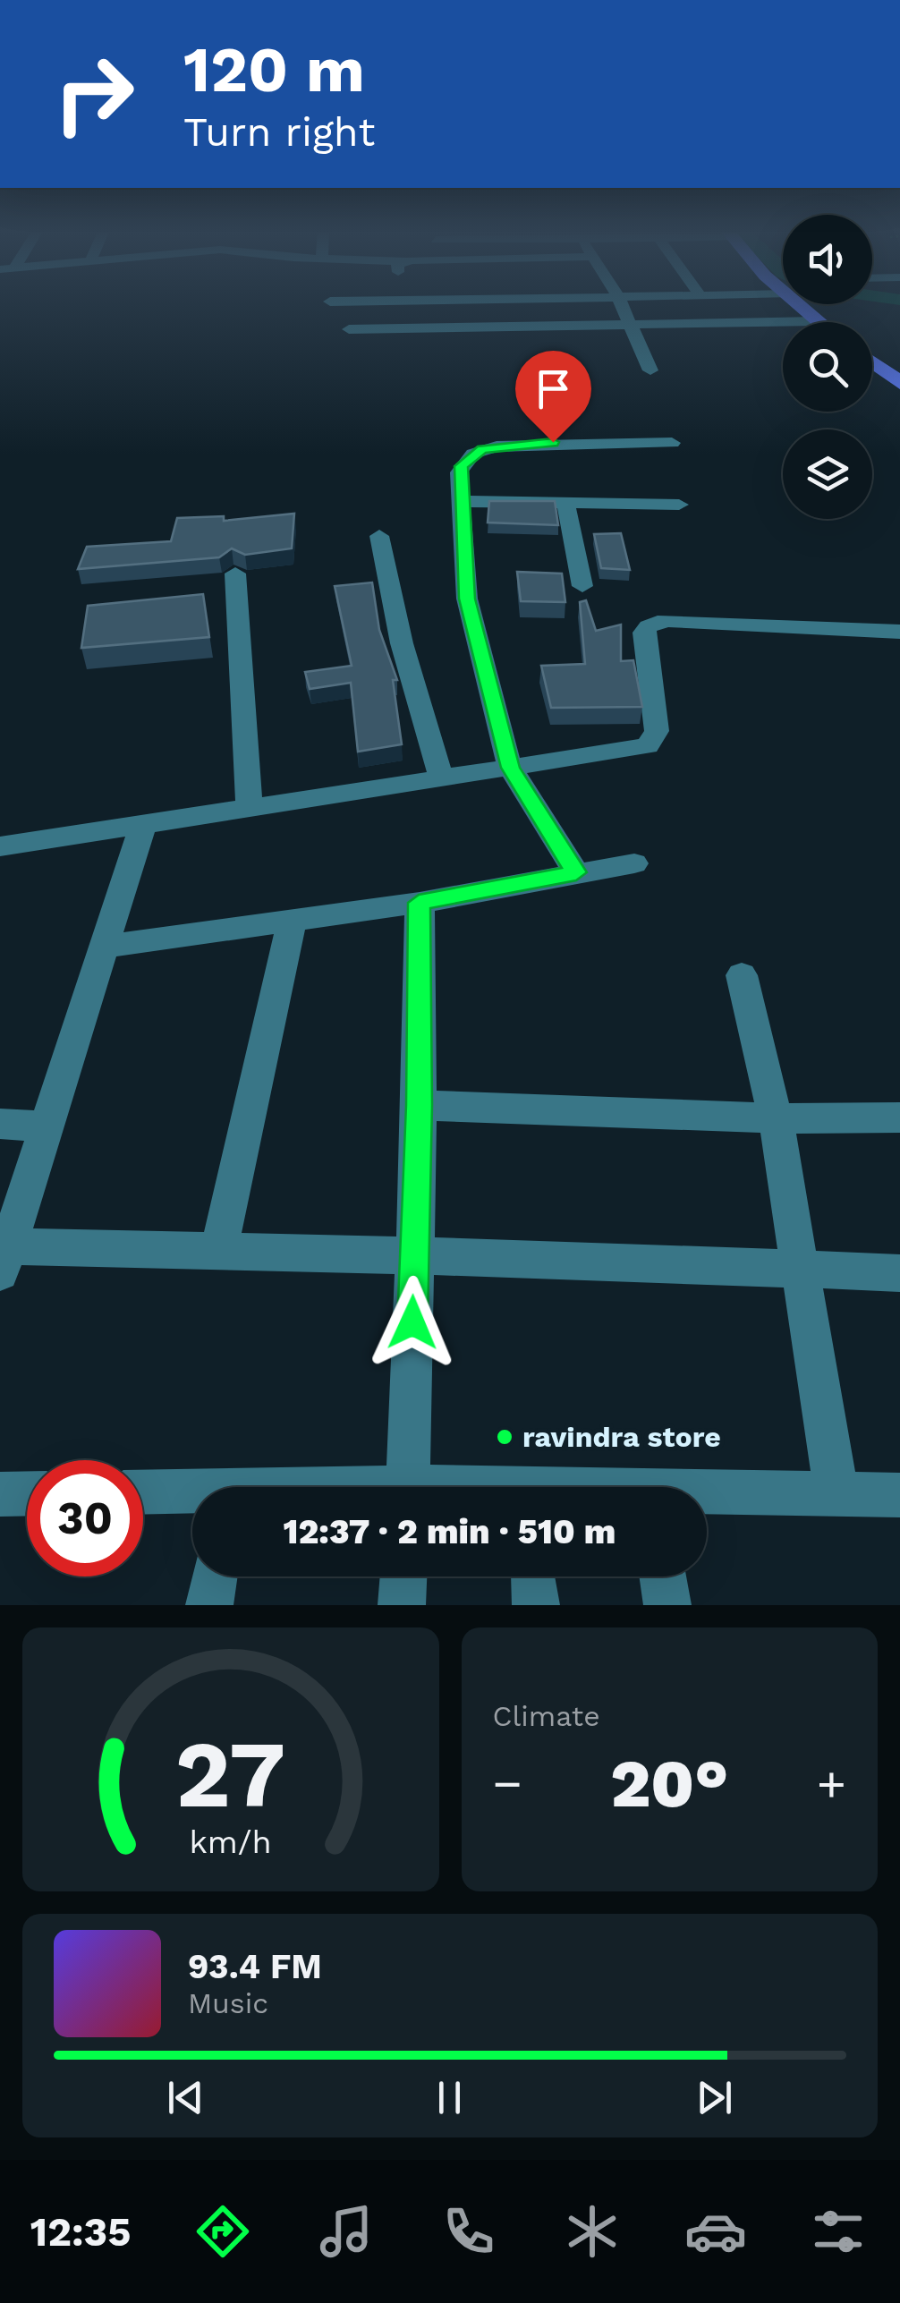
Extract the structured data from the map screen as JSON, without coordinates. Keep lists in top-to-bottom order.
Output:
{
  "places": ["ravindra store"],
  "page": {
    "turn": ["120 m", "Turn right"],
    "limit": "30",
    "trip": "12:37 · 2 min · 510 m",
    "tile": "Climate",
    "heat": ["−", "20°", "+"],
    "song": ["93.4 FM", "Music"],
    "tabs": "12:35",
    "gauge": ["27", "km/h"]
  }
}
